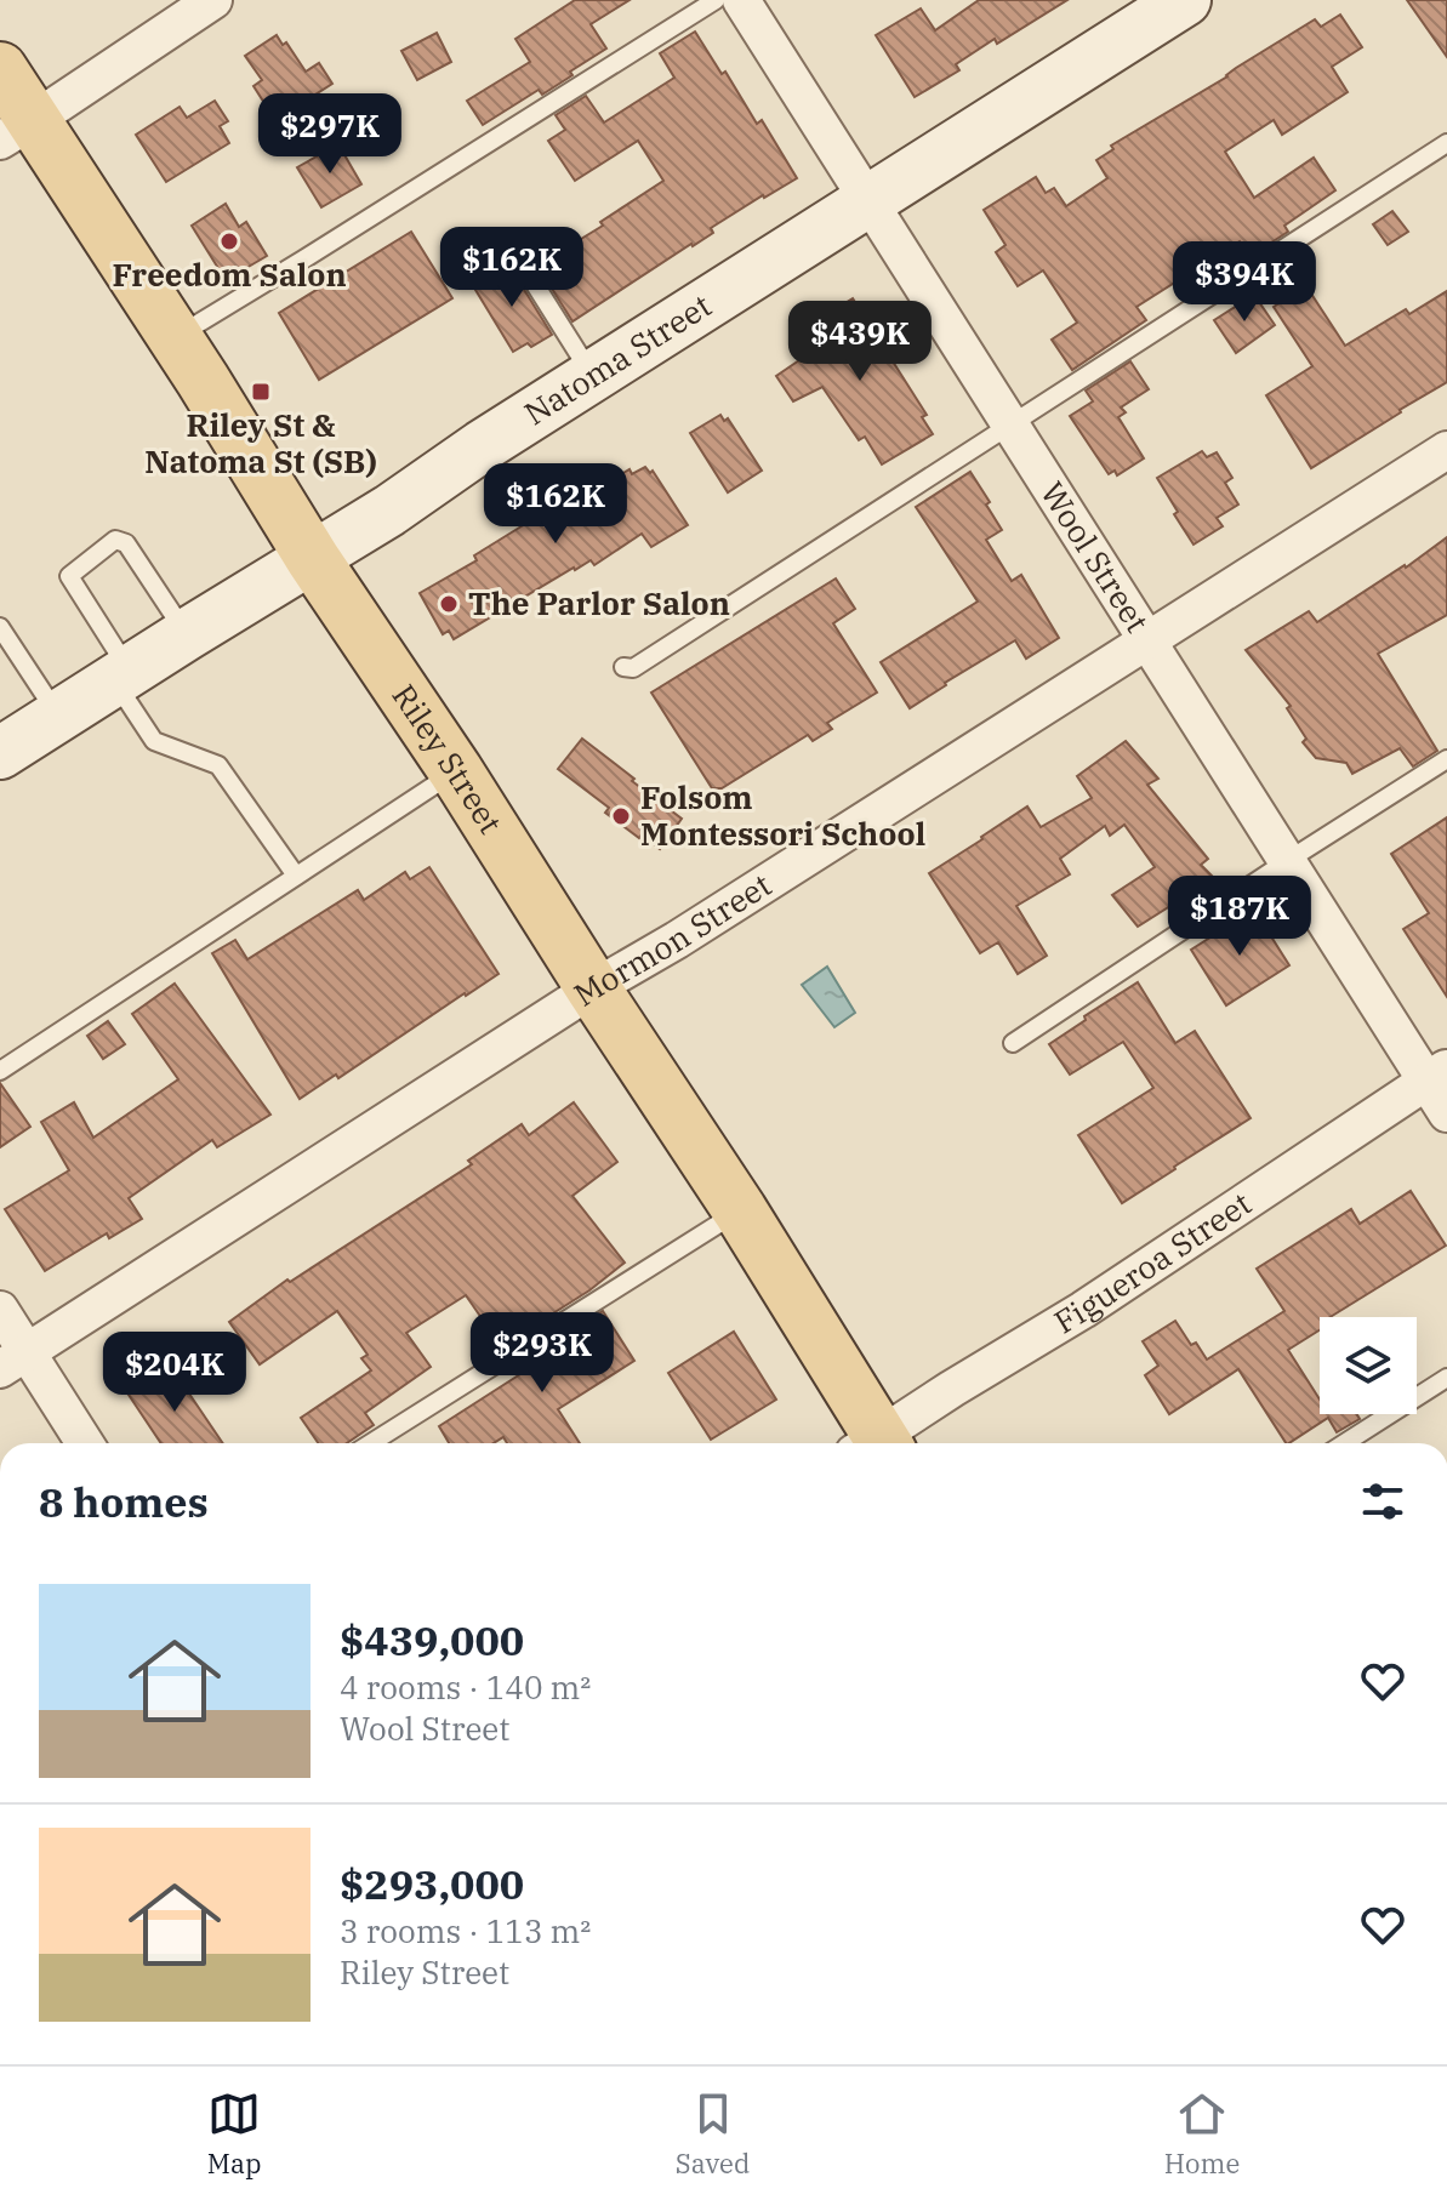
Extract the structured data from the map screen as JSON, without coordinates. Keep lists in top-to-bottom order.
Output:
{
  "streets": {
    "main road": ["Riley Street"],
    "street": [
      "Natoma Street",
      "Wool Street",
      "Mormon Street",
      "Figueroa Street"
    ]
  },
  "crossings": [
    ["Natoma Street", "Wool Street"],
    ["Natoma Street", "Riley Street"],
    ["Wool Street", "Mormon Street"],
    ["Wool Street", "Figueroa Street"],
    ["Riley Street", "Mormon Street"]
  ],
  "places": {
    "other": ["Freedom Salon", "The Parlor Salon", "Folsom Montessori School"],
    "transit": ["Riley St & Natoma St (SB)"]
  },
  "page": {
    "price": [
      "$297K",
      "$162K",
      "$394K",
      "$439K",
      "$162K",
      "$187K",
      "$293K",
      "$204K"
    ],
    "heading": "8 homes",
    "list": [
      {
        "name": "$439,000",
        "note": "4 rooms · 140 m² · Wool Street"
      },
      {
        "name": "$293,000",
        "note": "3 rooms · 113 m² · Riley Street"
      }
    ],
    "tabs": ["Map", "Saved", "Home"]
  }
}
